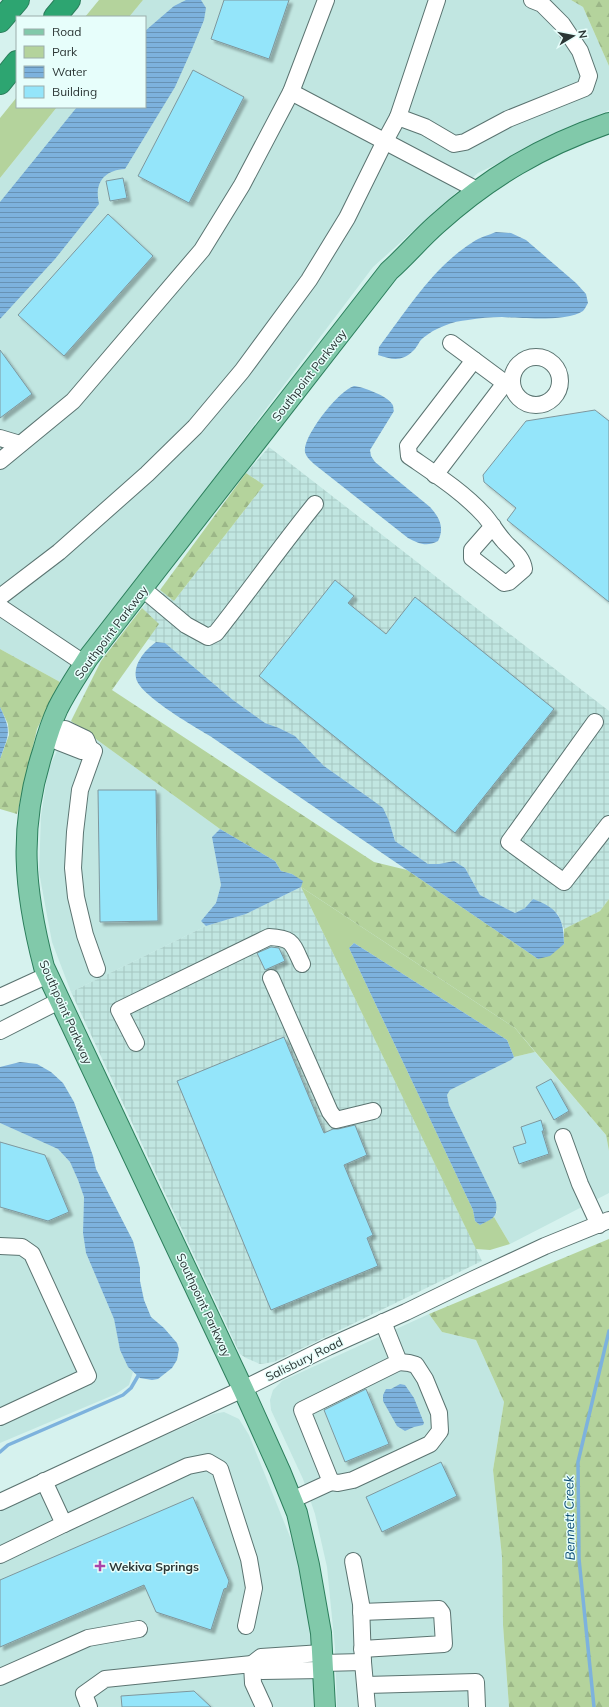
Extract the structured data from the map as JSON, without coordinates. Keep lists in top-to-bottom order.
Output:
{
  "streets": {
    "main road": ["Southpoint Parkway"],
    "street": ["Salisbury Road"]
  },
  "crossings": [
    ["Southpoint Parkway", "Salisbury Road"]
  ],
  "water": ["Bennett Creek"],
  "places": {
    "health": ["Wekiva Springs"]
  },
  "legend": [
    "Road",
    "Park",
    "Water",
    "Building"
  ],
  "north": "right"
}
